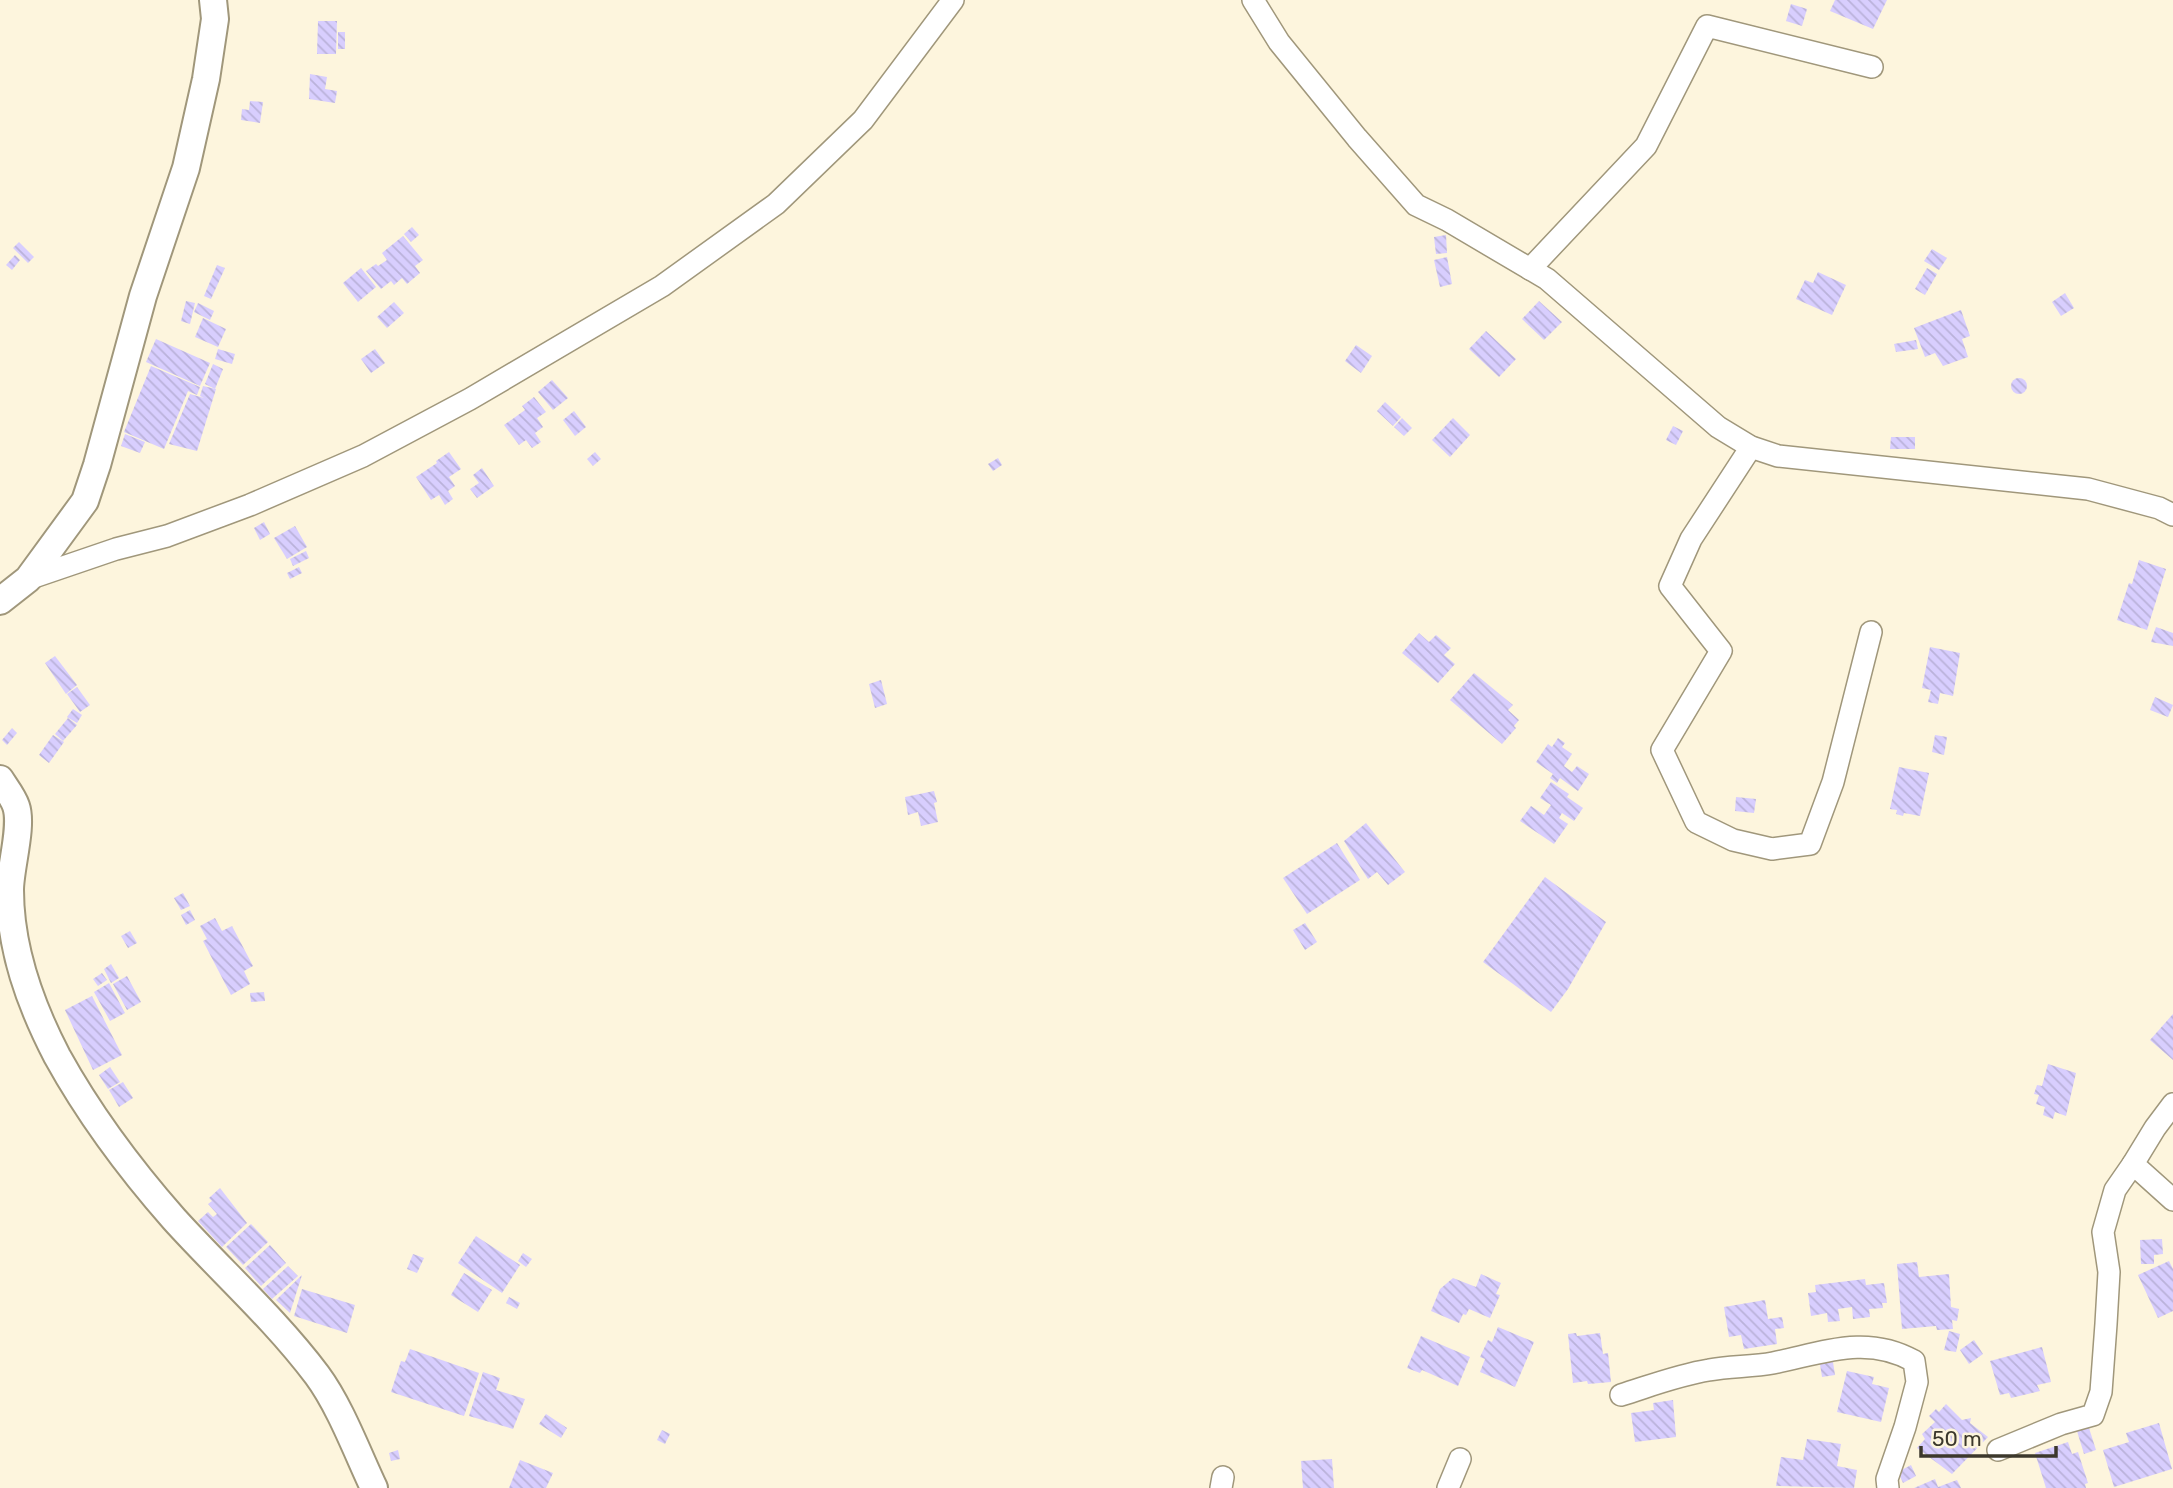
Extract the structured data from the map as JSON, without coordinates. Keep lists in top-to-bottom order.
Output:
{
  "scale_bar": "50 m"
}
